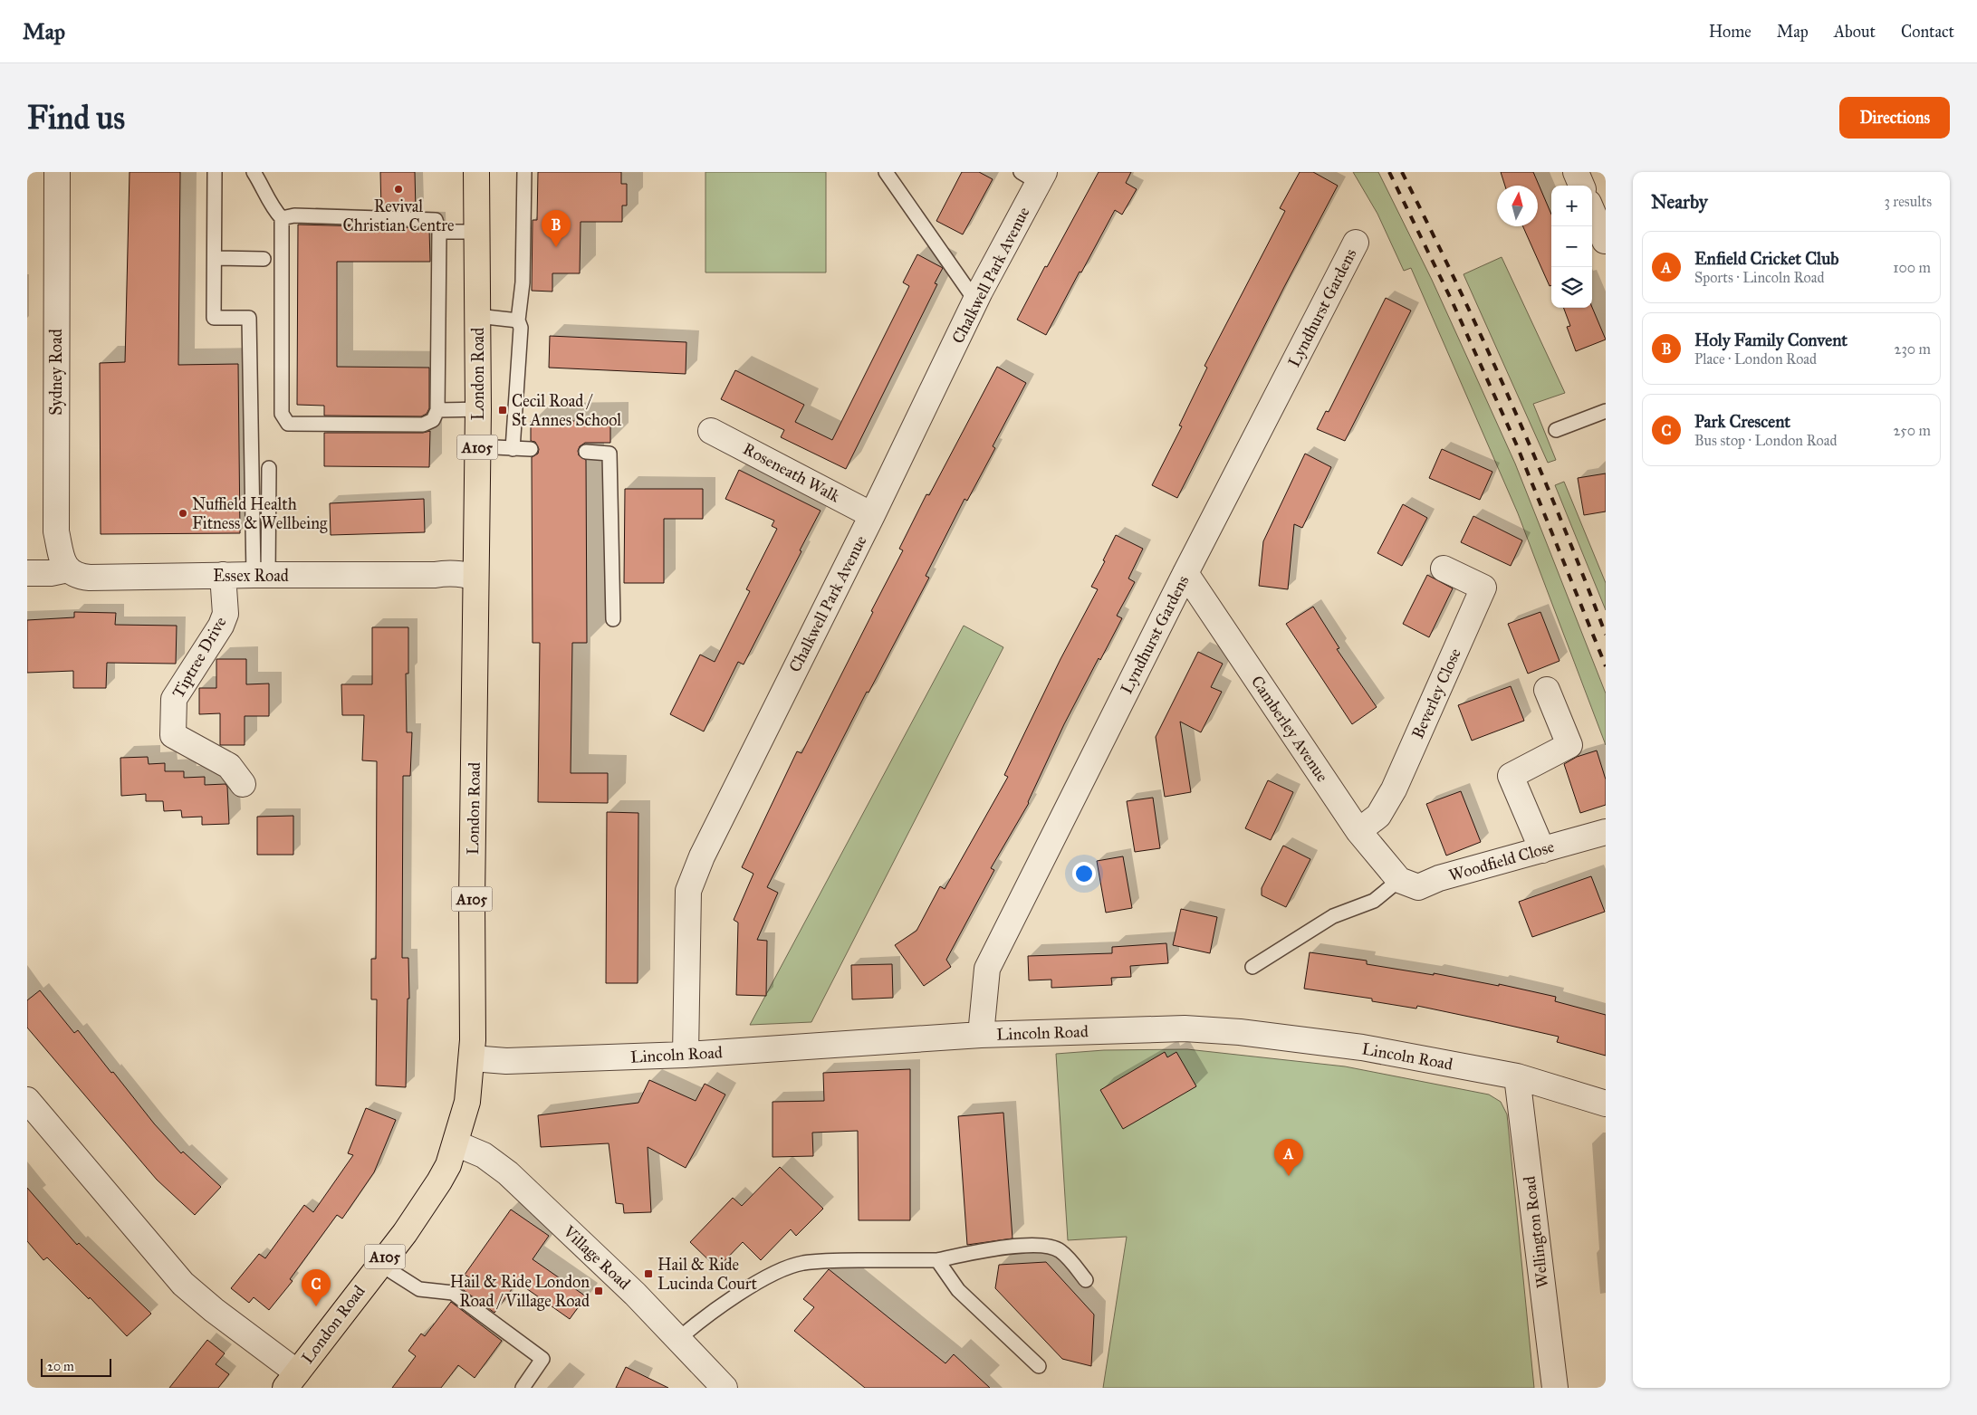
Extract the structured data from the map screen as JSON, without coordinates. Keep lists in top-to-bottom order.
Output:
{
  "streets": {
    "main road": ["London Road", "A105"],
    "street": [
      "Chalkwell Park Avenue",
      "Lyndhurst Gardens",
      "Sydney Road",
      "Roseneath Walk",
      "Essex Road",
      "Tiptree Drive",
      "Beverley Close",
      "Camberley Avenue",
      "Woodfield Close",
      "Lincoln Road",
      "Wellington Road",
      "Village Road"
    ]
  },
  "crossings": [
    ["Chalkwell Park Avenue", "Roseneath Walk"],
    ["Chalkwell Park Avenue", "Lincoln Road"],
    ["Lyndhurst Gardens", "Camberley Avenue"],
    ["Lyndhurst Gardens", "Lincoln Road"],
    ["Sydney Road", "Essex Road"],
    ["London Road", "Essex Road"],
    ["London Road", "Lincoln Road"],
    ["London Road", "Village Road"],
    ["Essex Road", "Tiptree Drive"],
    ["Beverley Close", "Camberley Avenue"],
    ["Camberley Avenue", "Woodfield Close"],
    ["Lincoln Road", "Wellington Road"]
  ],
  "places": {
    "other": ["Revival Christian Centre", "Nuffield Health Fitness & Wellbeing"],
    "transit": ["Cecil Road / St Annes School", "Hail & Ride Lucinda Court", "Hail & Ride London Road / Village Road"]
  },
  "scale_bar": "20 m",
  "north": "top",
  "page": {
    "header": "Map",
    "nav": [
      "Home",
      "Map",
      "About",
      "Contact"
    ],
    "buttons": "Directions",
    "title": "Find us",
    "heading": ["Nearby", "3 results"],
    "map_buttons": ["+", "−"],
    "pins": ["B", "A", "C"],
    "list": [
      {
        "mark": "A",
        "name": "Enfield Cricket Club",
        "note": "Sports · Lincoln Road",
        "value": "100 m"
      },
      {
        "mark": "B",
        "name": "Holy Family Convent",
        "note": "Place · London Road",
        "value": "230 m"
      },
      {
        "mark": "C",
        "name": "Park Crescent",
        "note": "Bus stop · London Road",
        "value": "250 m"
      }
    ],
    "scale": "20 m"
  }
}
